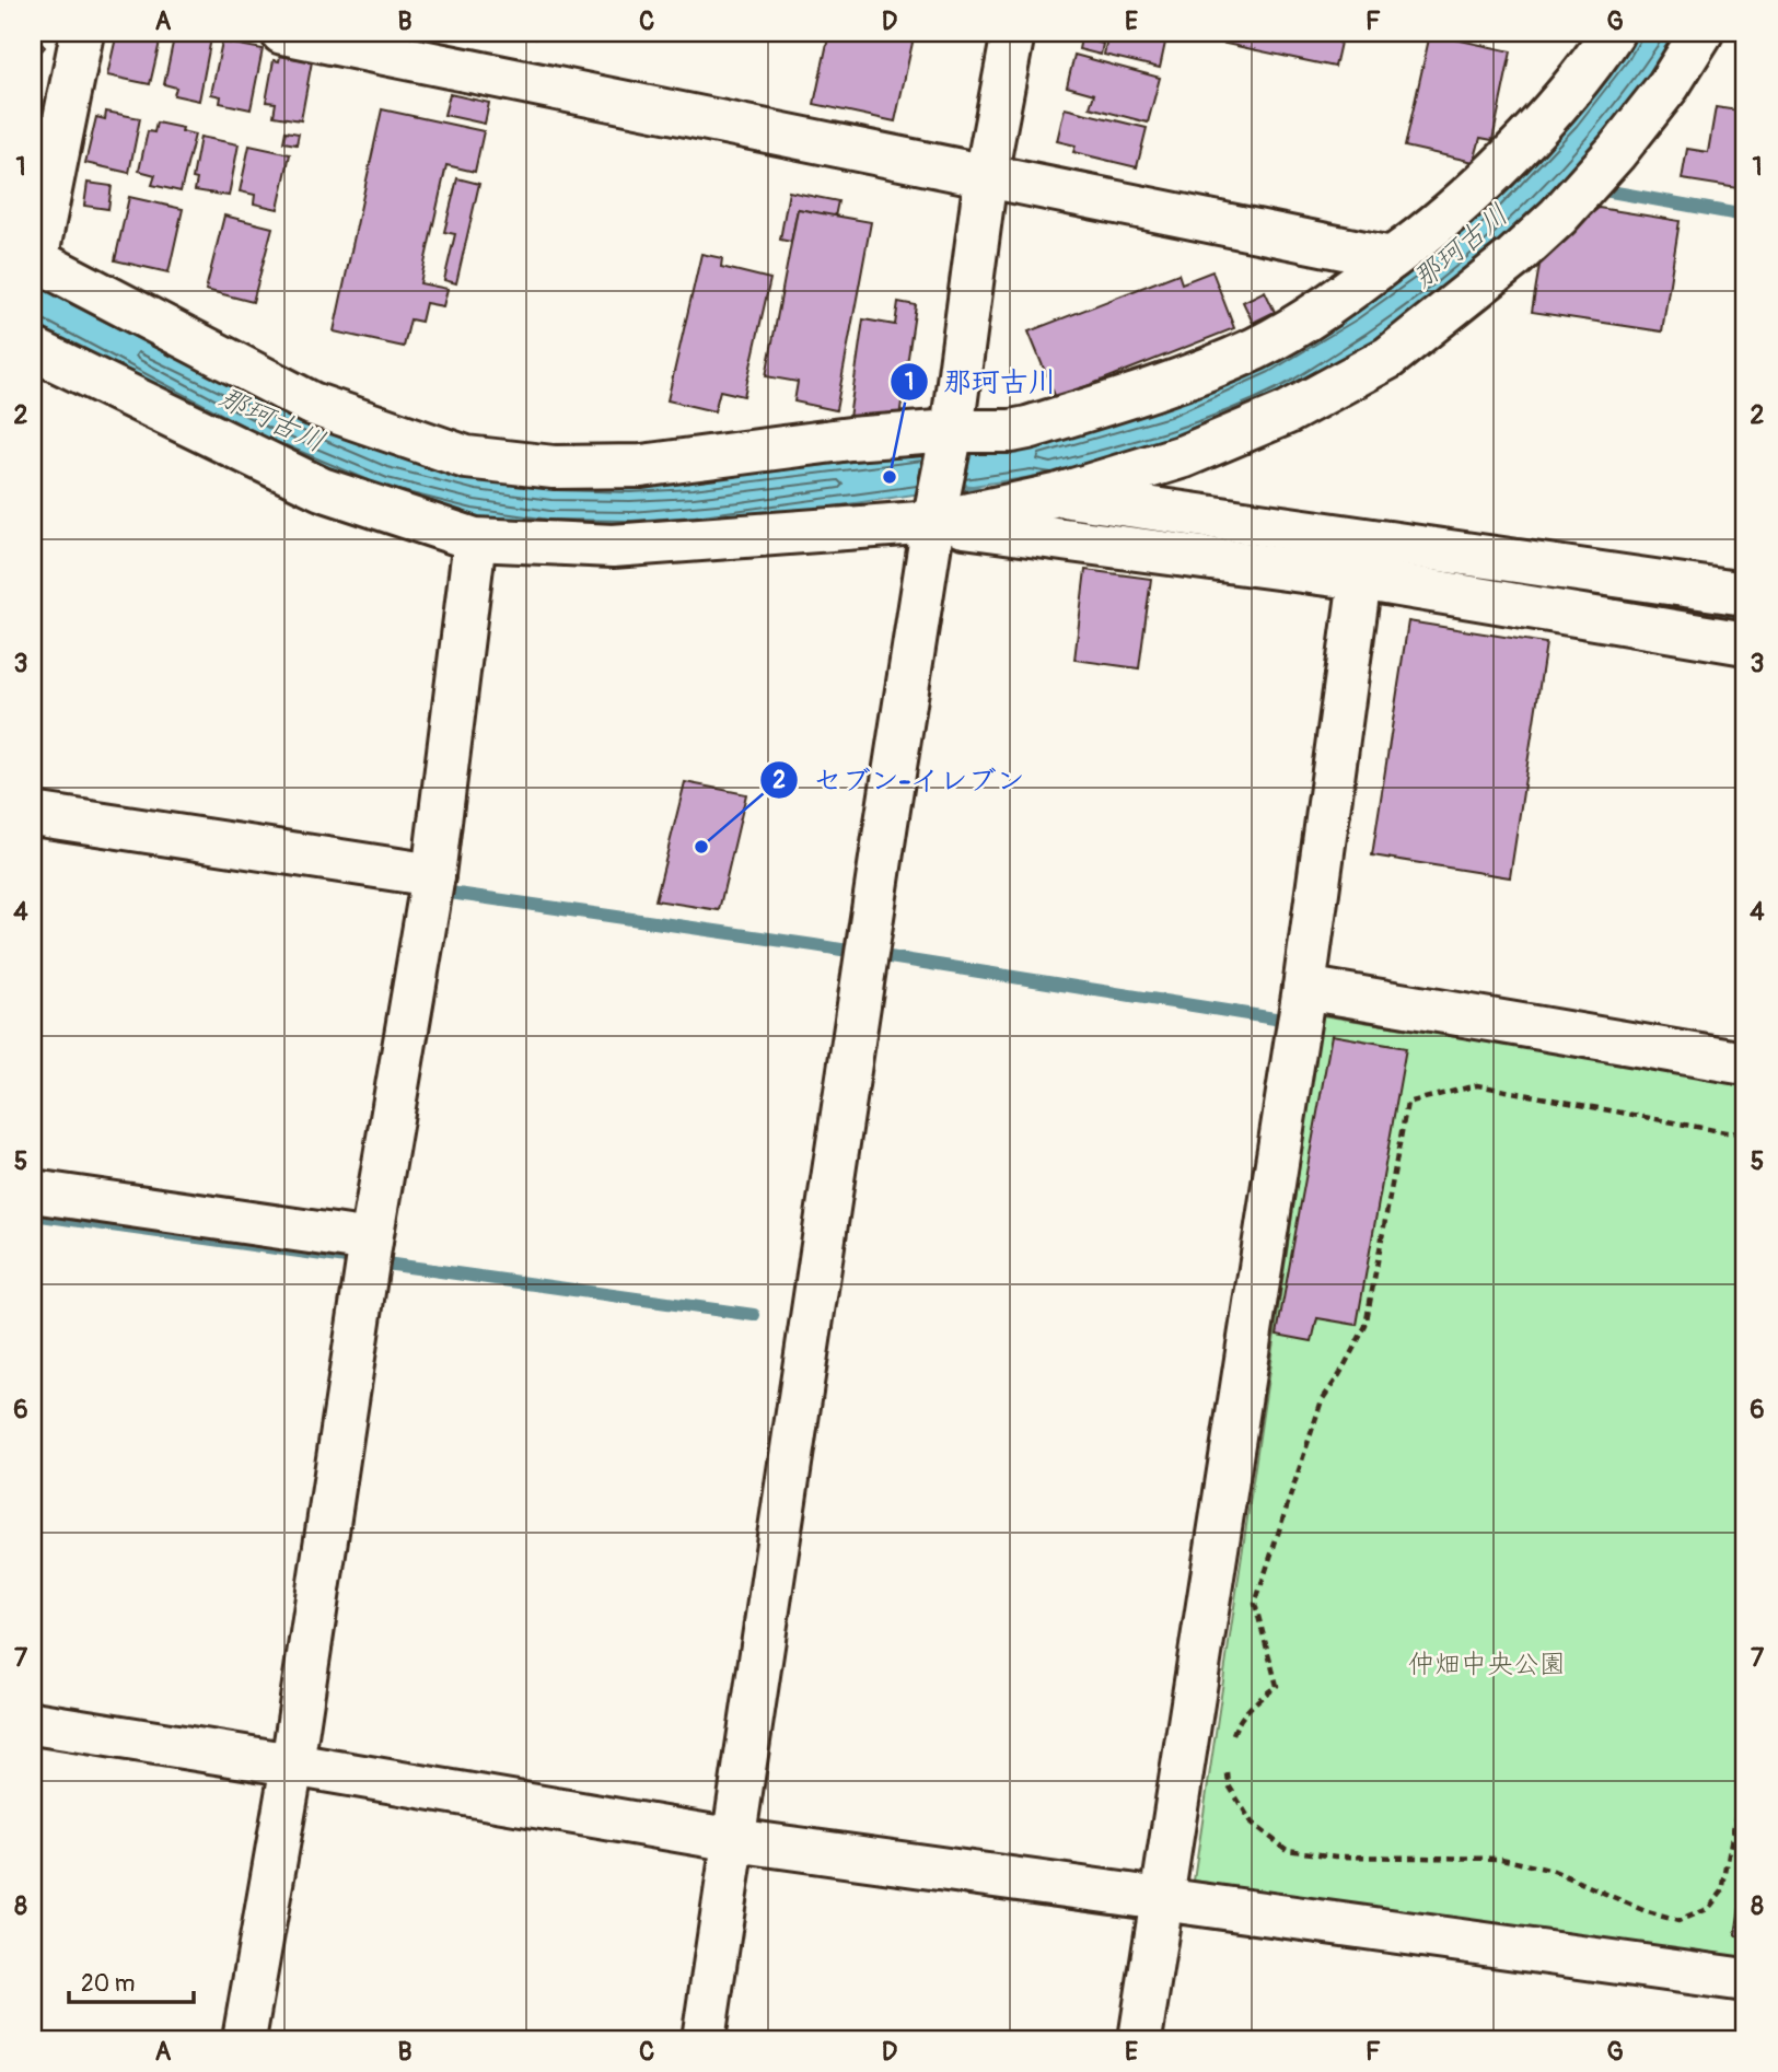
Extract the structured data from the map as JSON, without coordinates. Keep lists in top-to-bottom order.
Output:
{
  "water": ["那珂古川"],
  "parks": ["仲畑中央公園"],
  "places": ["那珂古川", "セブン-イレブン"],
  "scale_bar": "20 m",
  "grid": {
    "columns": [
      "A",
      "B",
      "C",
      "D",
      "E",
      "F",
      "G"
    ],
    "rows": [
      "1",
      "2",
      "3",
      "4",
      "5",
      "6",
      "7",
      "8"
    ]
  }
}
